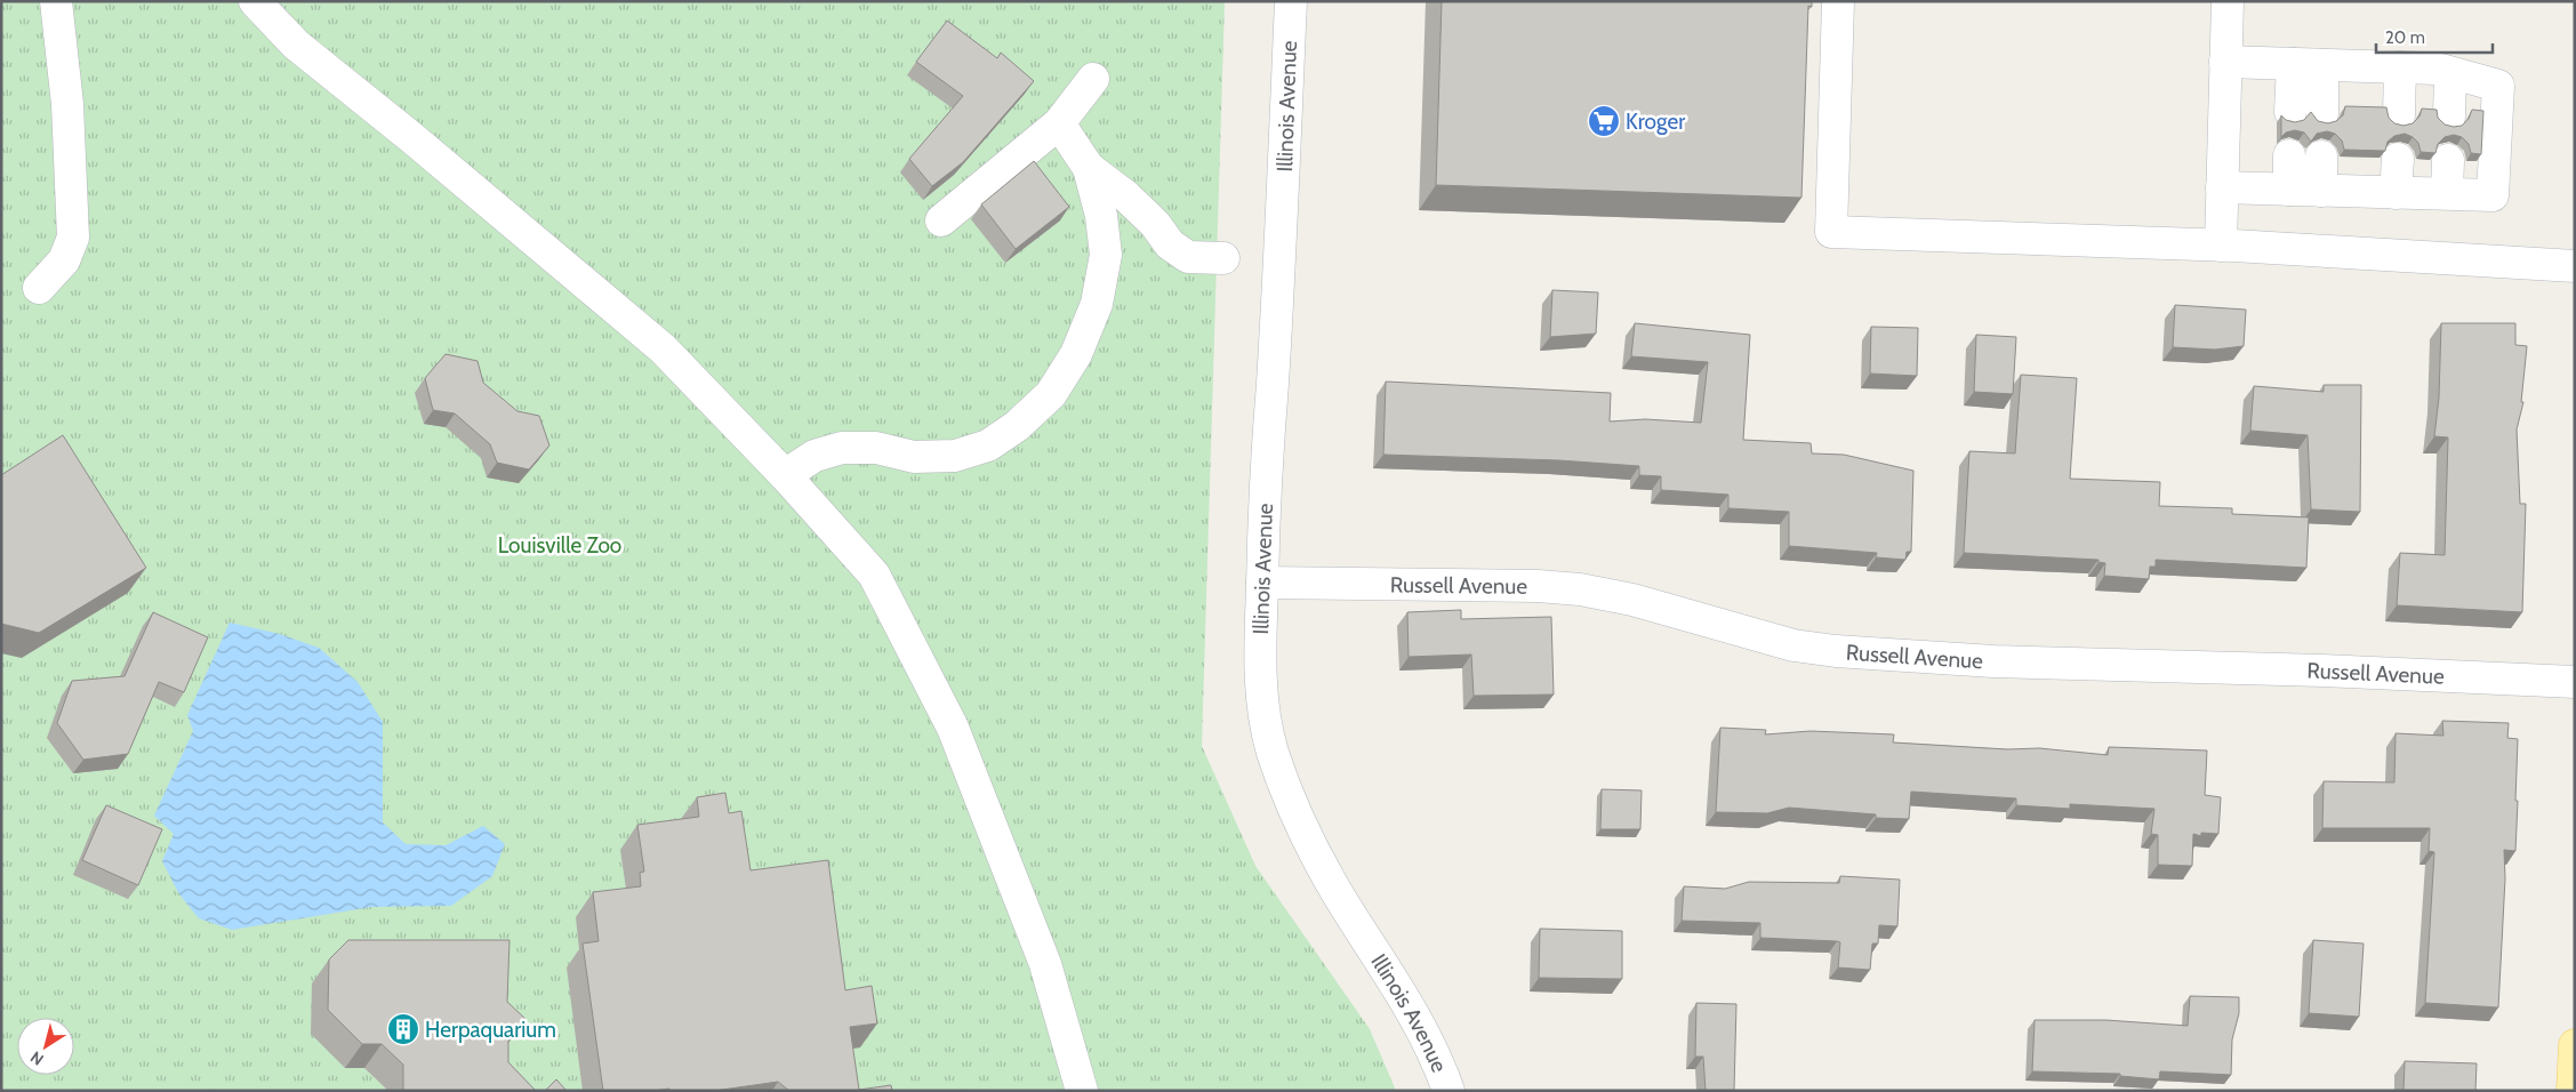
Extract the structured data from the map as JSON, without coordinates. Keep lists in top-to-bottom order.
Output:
{
  "streets": {
    "street": ["Illinois Avenue", "Russell Avenue"]
  },
  "crossings": [
    ["Illinois Avenue", "Russell Avenue"]
  ],
  "parks": ["Louisville Zoo"],
  "places": {
    "supermarket": ["Kroger"],
    "building": ["Herpaquarium"]
  },
  "scale_bar": "20 m",
  "north": "bottom left"
}
